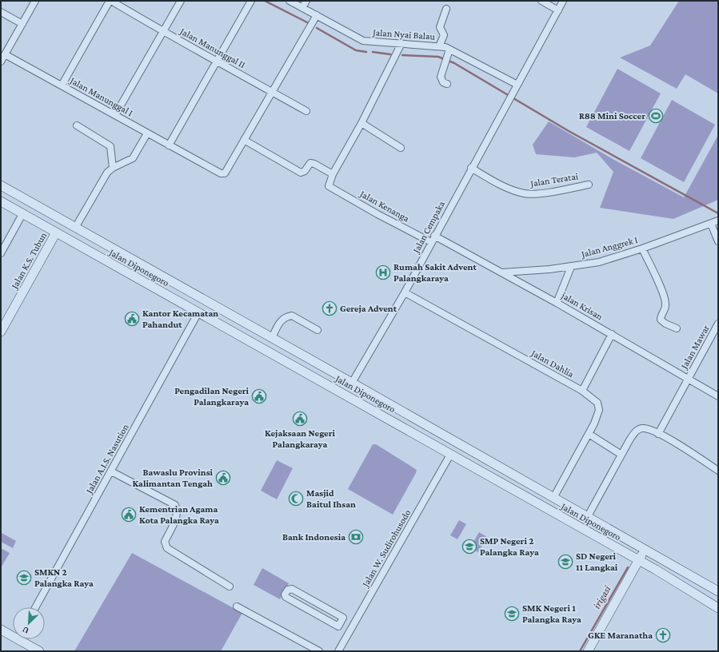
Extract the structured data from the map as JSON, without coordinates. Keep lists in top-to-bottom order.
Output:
{
  "streets": {
    "main road": ["Jalan K.S. Tubun", "Jalan Diponegoro"],
    "street": [
      "Jalan Nyai Balau",
      "Jalan Manunggal II",
      "Jalan Manunggal I",
      "Jalan Teratai",
      "Jalan Kenanga",
      "Jalan Cempaka",
      "Jalan Anggrek I",
      "jalan Krisan",
      "Jalan Mawar",
      "Jalan Dahlia",
      "Jalan A.I.S. Nasution",
      "Jalan W. Sudirohusodo"
    ]
  },
  "crossings": [
    ["Jalan Nyai Balau", "Jalan Cempaka"],
    ["Jalan Teratai", "Jalan Cempaka"],
    ["Jalan Kenanga", "Jalan Cempaka"],
    ["Jalan Cempaka", "Jalan Diponegoro"],
    ["Jalan Cempaka", "jalan Krisan"],
    ["Jalan Cempaka", "Jalan Dahlia"],
    ["Jalan Anggrek I", "jalan Krisan"],
    ["Jalan K.S. Tubun", "Jalan Diponegoro"],
    ["Jalan Diponegoro", "Jalan Dahlia"],
    ["Jalan Diponegoro", "Jalan A.I.S. Nasution"],
    ["Jalan Diponegoro", "Jalan W. Sudirohusodo"],
    ["jalan Krisan", "Jalan Mawar"]
  ],
  "water": ["irigasi"],
  "places": {
    "sports": ["R88 Mini Soccer"],
    "hospital": ["Rumah Sakit Advent Palangkaraya"],
    "church": ["Gereja Advent", "GKE Maranatha"],
    "public building": [
      "Kantor Kecamatan Pahandut",
      "Pengadilan Negeri Palangkaraya",
      "Kejaksaan Negeri Palangkaraya",
      "Bawaslu Provinsi Kalimantan Tengah",
      "Kementrian Agama Kota Palangka Raya"
    ],
    "mosque": ["Masjid Baitul Ihsan"],
    "bank": ["Bank Indonesia"],
    "school or university": [
      "SMP Negeri 2 Palangka Raya",
      "SD Negeri 11 Langkai",
      "SMKN 2 Palangka Raya",
      "SMK Negeri 1 Palangka Raya"
    ]
  },
  "north": "bottom left"
}
